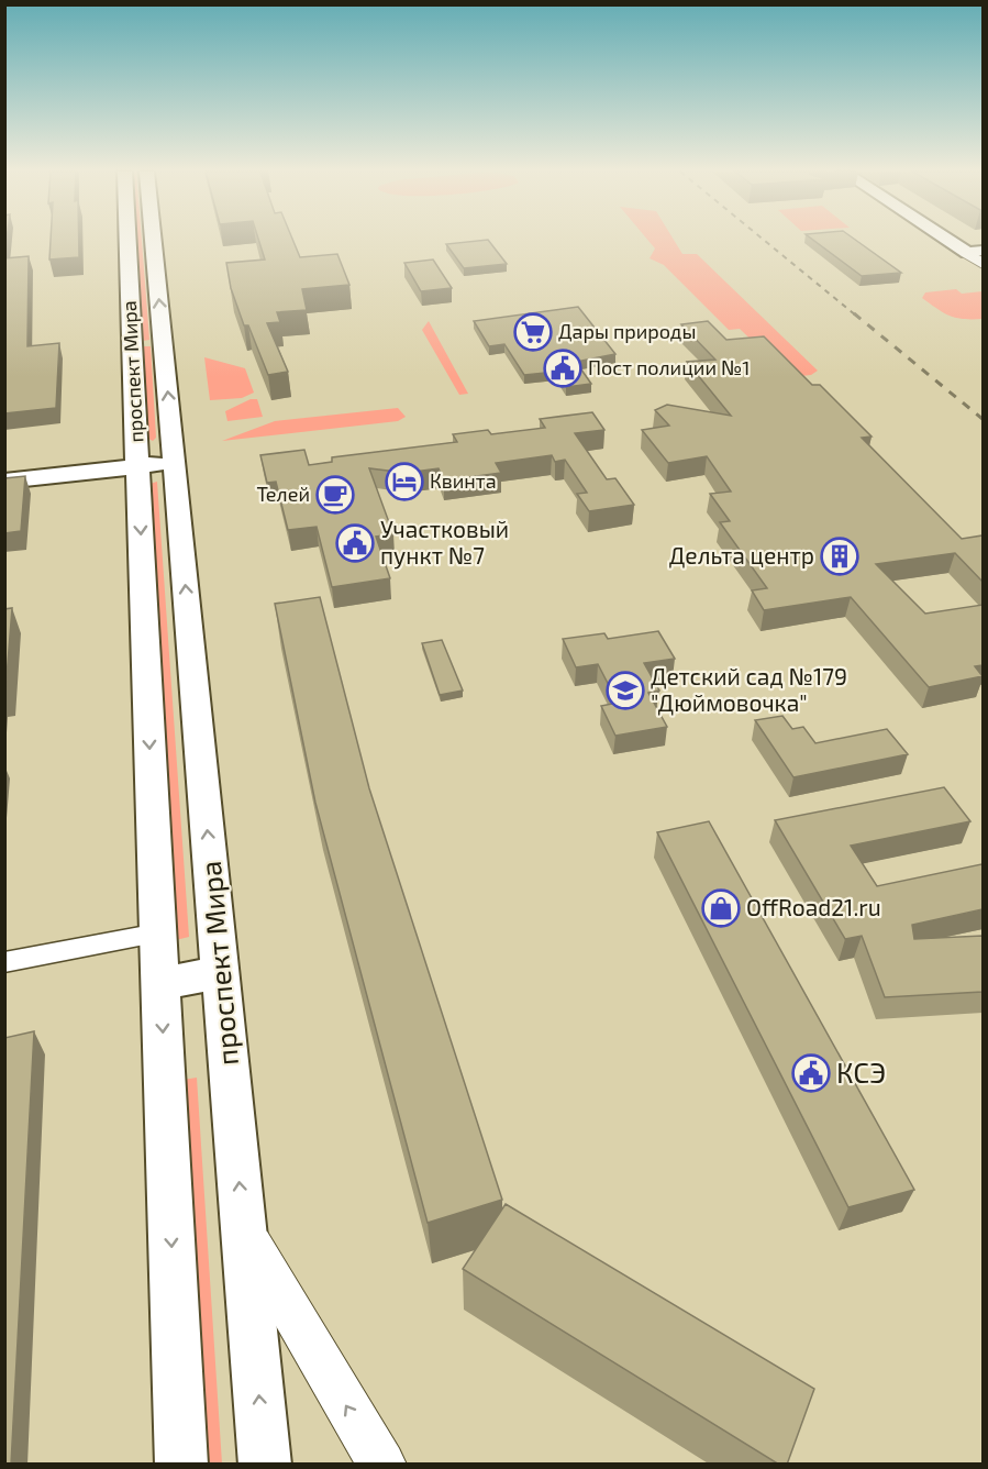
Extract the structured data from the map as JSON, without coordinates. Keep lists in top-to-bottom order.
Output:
{
  "streets": {
    "main road": ["проспект Мира"]
  },
  "places": {
    "supermarket": ["Дары природы"],
    "public building": ["Пост полиции №1", "Участковый пункт №7", "КСЭ"],
    "hotel": ["Квинта"],
    "cafe": ["Телей"],
    "building": ["Дельта центр"],
    "school or university": ["Детский сад №179 \"Дюймовочка\""],
    "shop": ["OffRoad21.ru"]
  }
}
